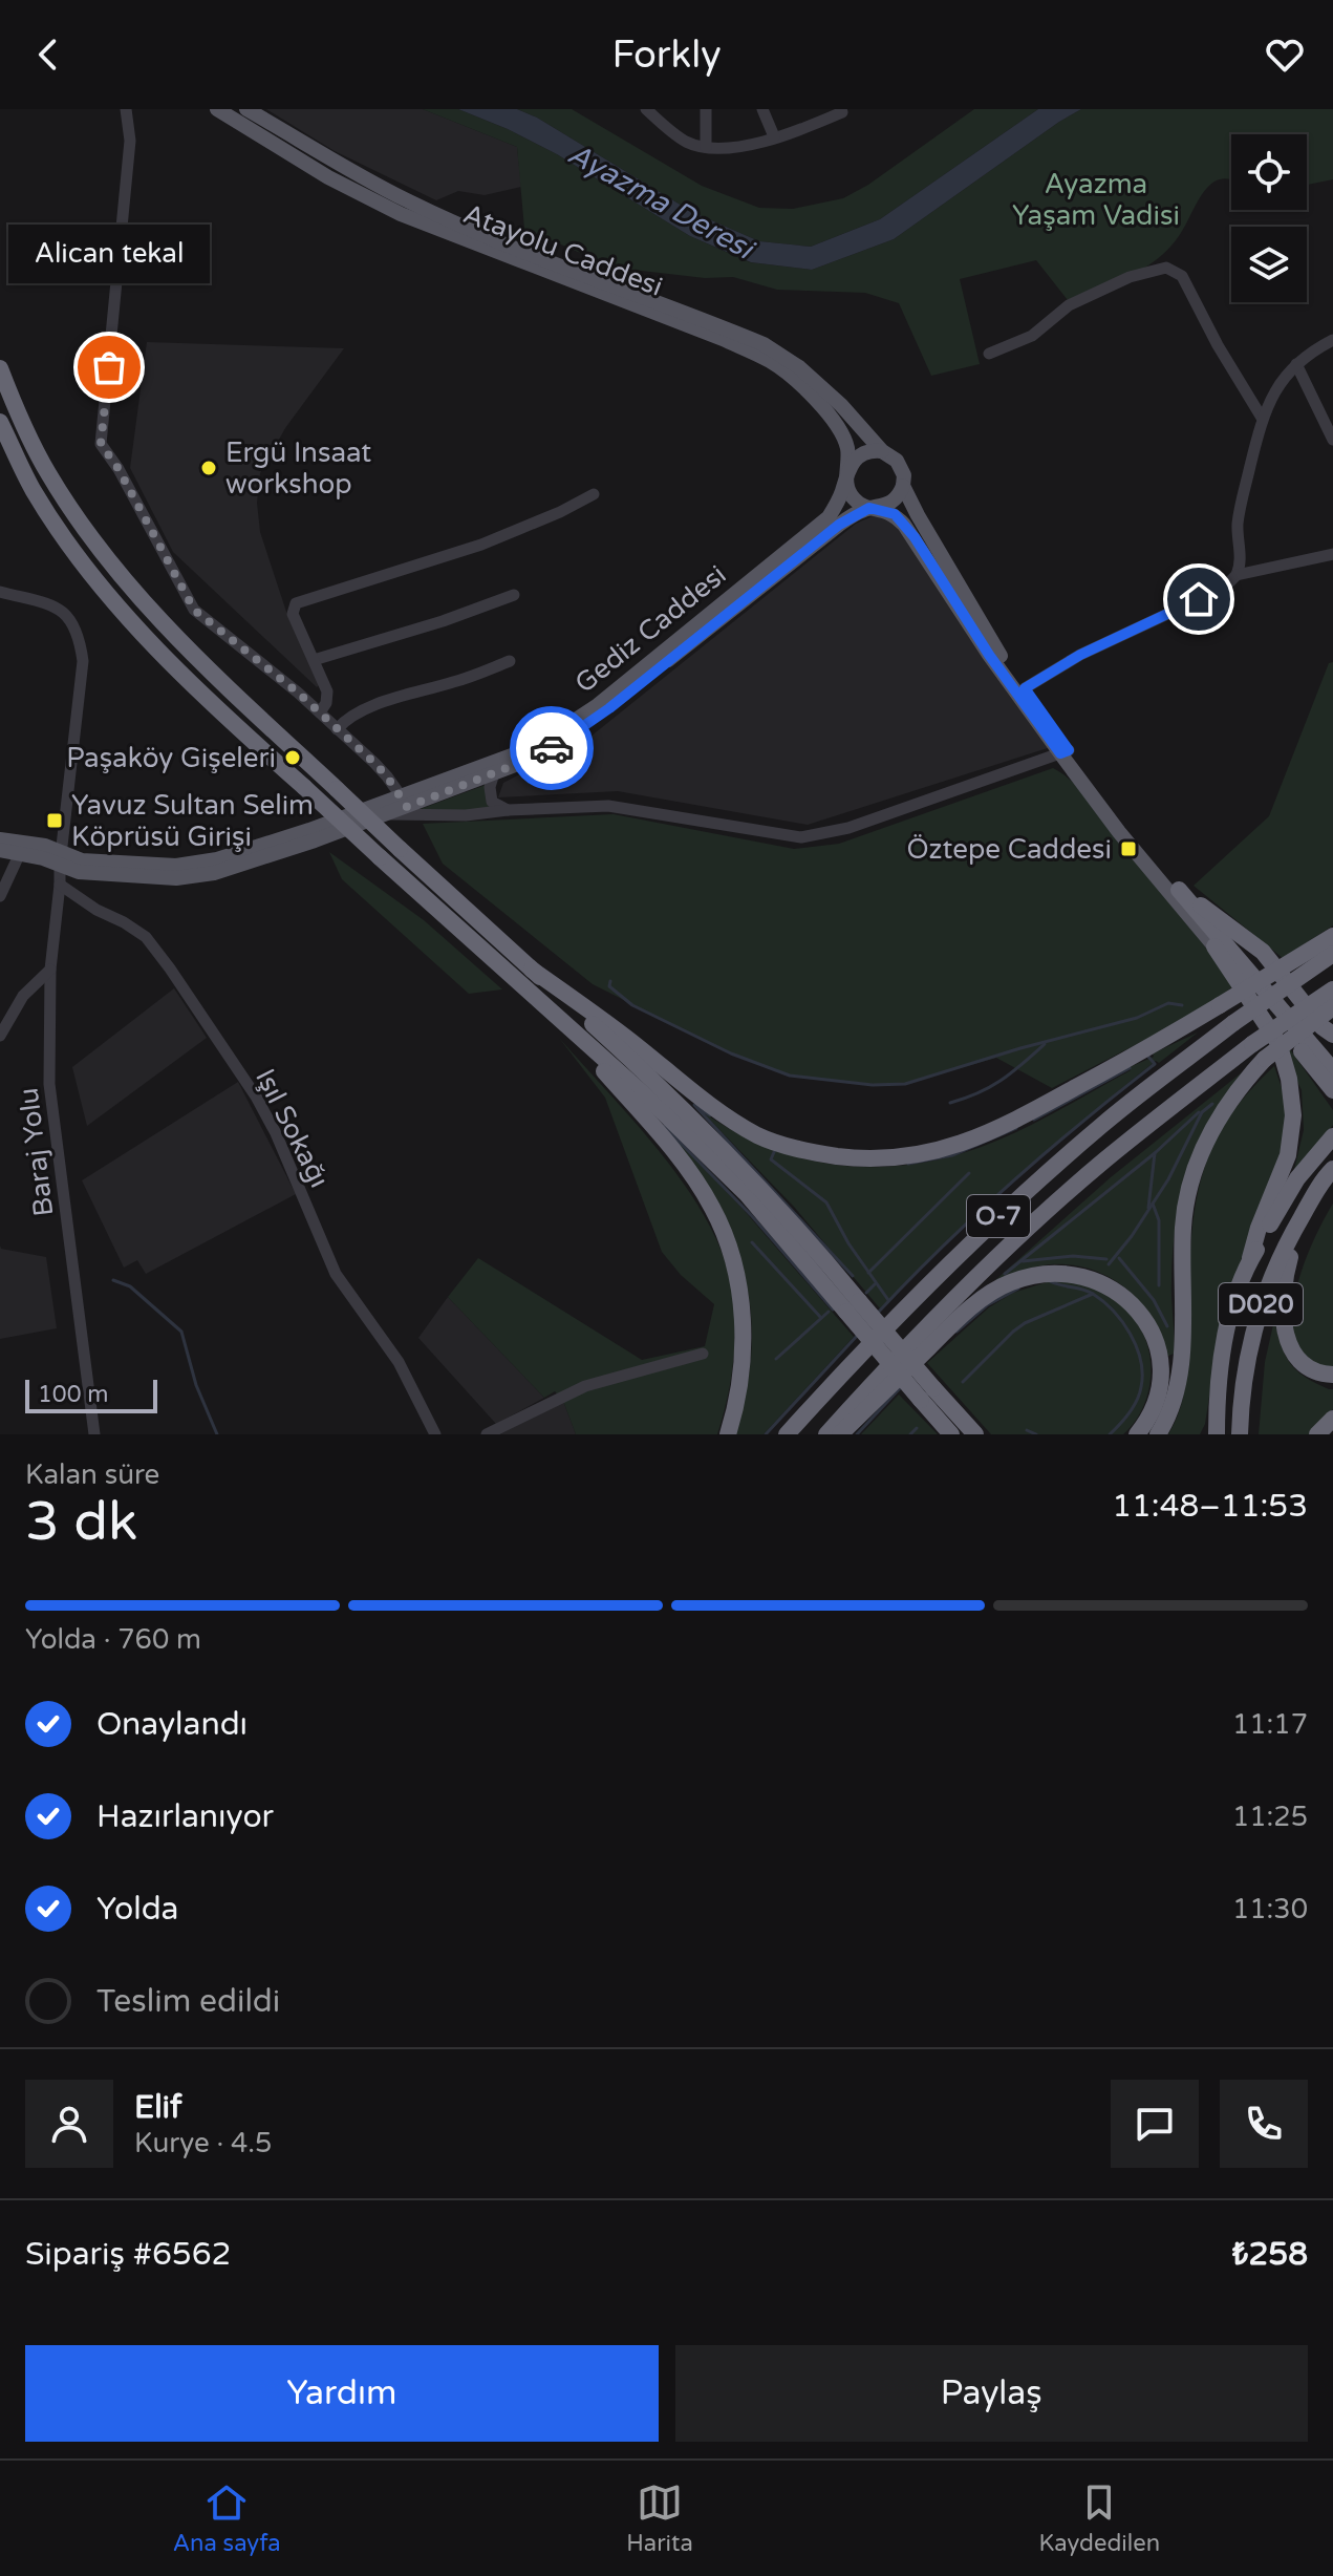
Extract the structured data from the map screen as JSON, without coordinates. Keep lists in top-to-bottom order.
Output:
{
  "streets": {
    "highway": ["O-7", "D020"],
    "main road": ["Atayolu Caddesi", "Gediz Caddesi"],
    "street": ["Işıl Sokağı", "Baraj Yolu"]
  },
  "crossings": [
    ["Atayolu Caddesi", "Gediz Caddesi"],
    ["Gediz Caddesi", "Baraj Yolu"],
    ["Işıl Sokağı", "Baraj Yolu"]
  ],
  "water": ["Ayazma Deresi"],
  "parks": ["Ayazma Yaşam Vadisi"],
  "places": {
    "other": ["Alican tekal", "Ergü Insaat workshop", "Paşaköy Gişeleri"],
    "transit": ["Yavuz Sultan Selim Köprüsü Girişi", "Öztepe Caddesi"]
  },
  "scale_bar": "100 m",
  "page": {
    "header": "Forkly",
    "bubble": "Alican tekal",
    "scale": "100 m",
    "heading": ["3 dk", "Kalan süre", "11:48–11:53"],
    "panel": [
      "Elif",
      "Kurye · 4.5",
      "Sipariş #6562",
      "₺258"
    ],
    "bar": "Yolda · 760 m",
    "list": [
      ["Onaylandı", "11:17"],
      ["Hazırlanıyor", "11:25"],
      ["Yolda", "11:30"],
      "Teslim edildi"
    ],
    "buttons": ["Yardım", "Paylaş"],
    "tabs": ["Ana sayfa", "Harita", "Kaydedilen"]
  }
}
